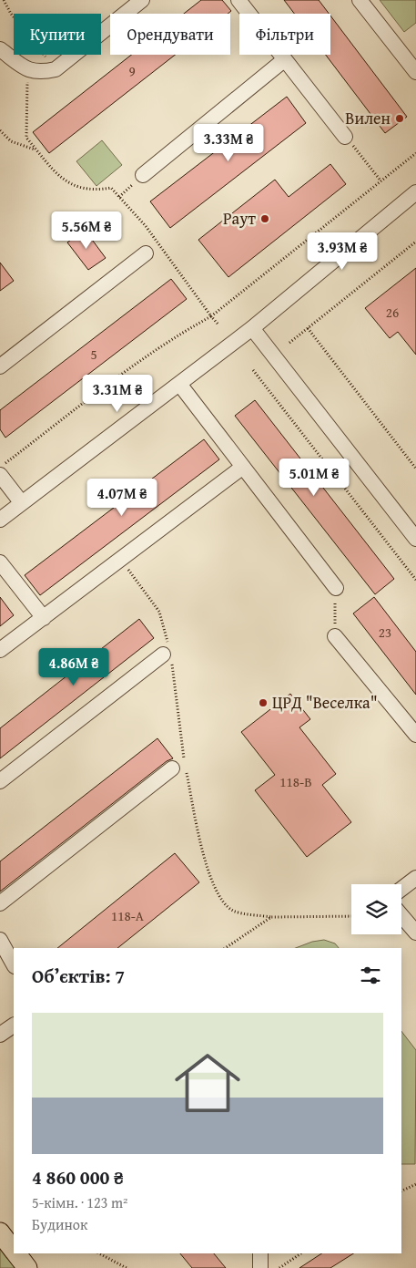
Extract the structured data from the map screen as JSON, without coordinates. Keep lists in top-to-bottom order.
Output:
{
  "places": ["Вилен", "Раут", "ЦРД \"Веселка\""],
  "house_numbers": [
    "9",
    "26",
    "5",
    "23",
    "118-В",
    "118-А"
  ],
  "page": {
    "chip": ["Купити", "Орендувати", "Фільтри"],
    "price": [
      "3.33M ₴",
      "5.56M ₴",
      "3.93M ₴",
      "3.31M ₴",
      "5.01M ₴",
      "4.07M ₴",
      "4.86M ₴"
    ],
    "heading": "Об’єктів: 7",
    "list": [
      {
        "name": "4 860 000 ₴",
        "note": "5-кімн. · 123 m² · Будинок"
      }
    ]
  }
}
